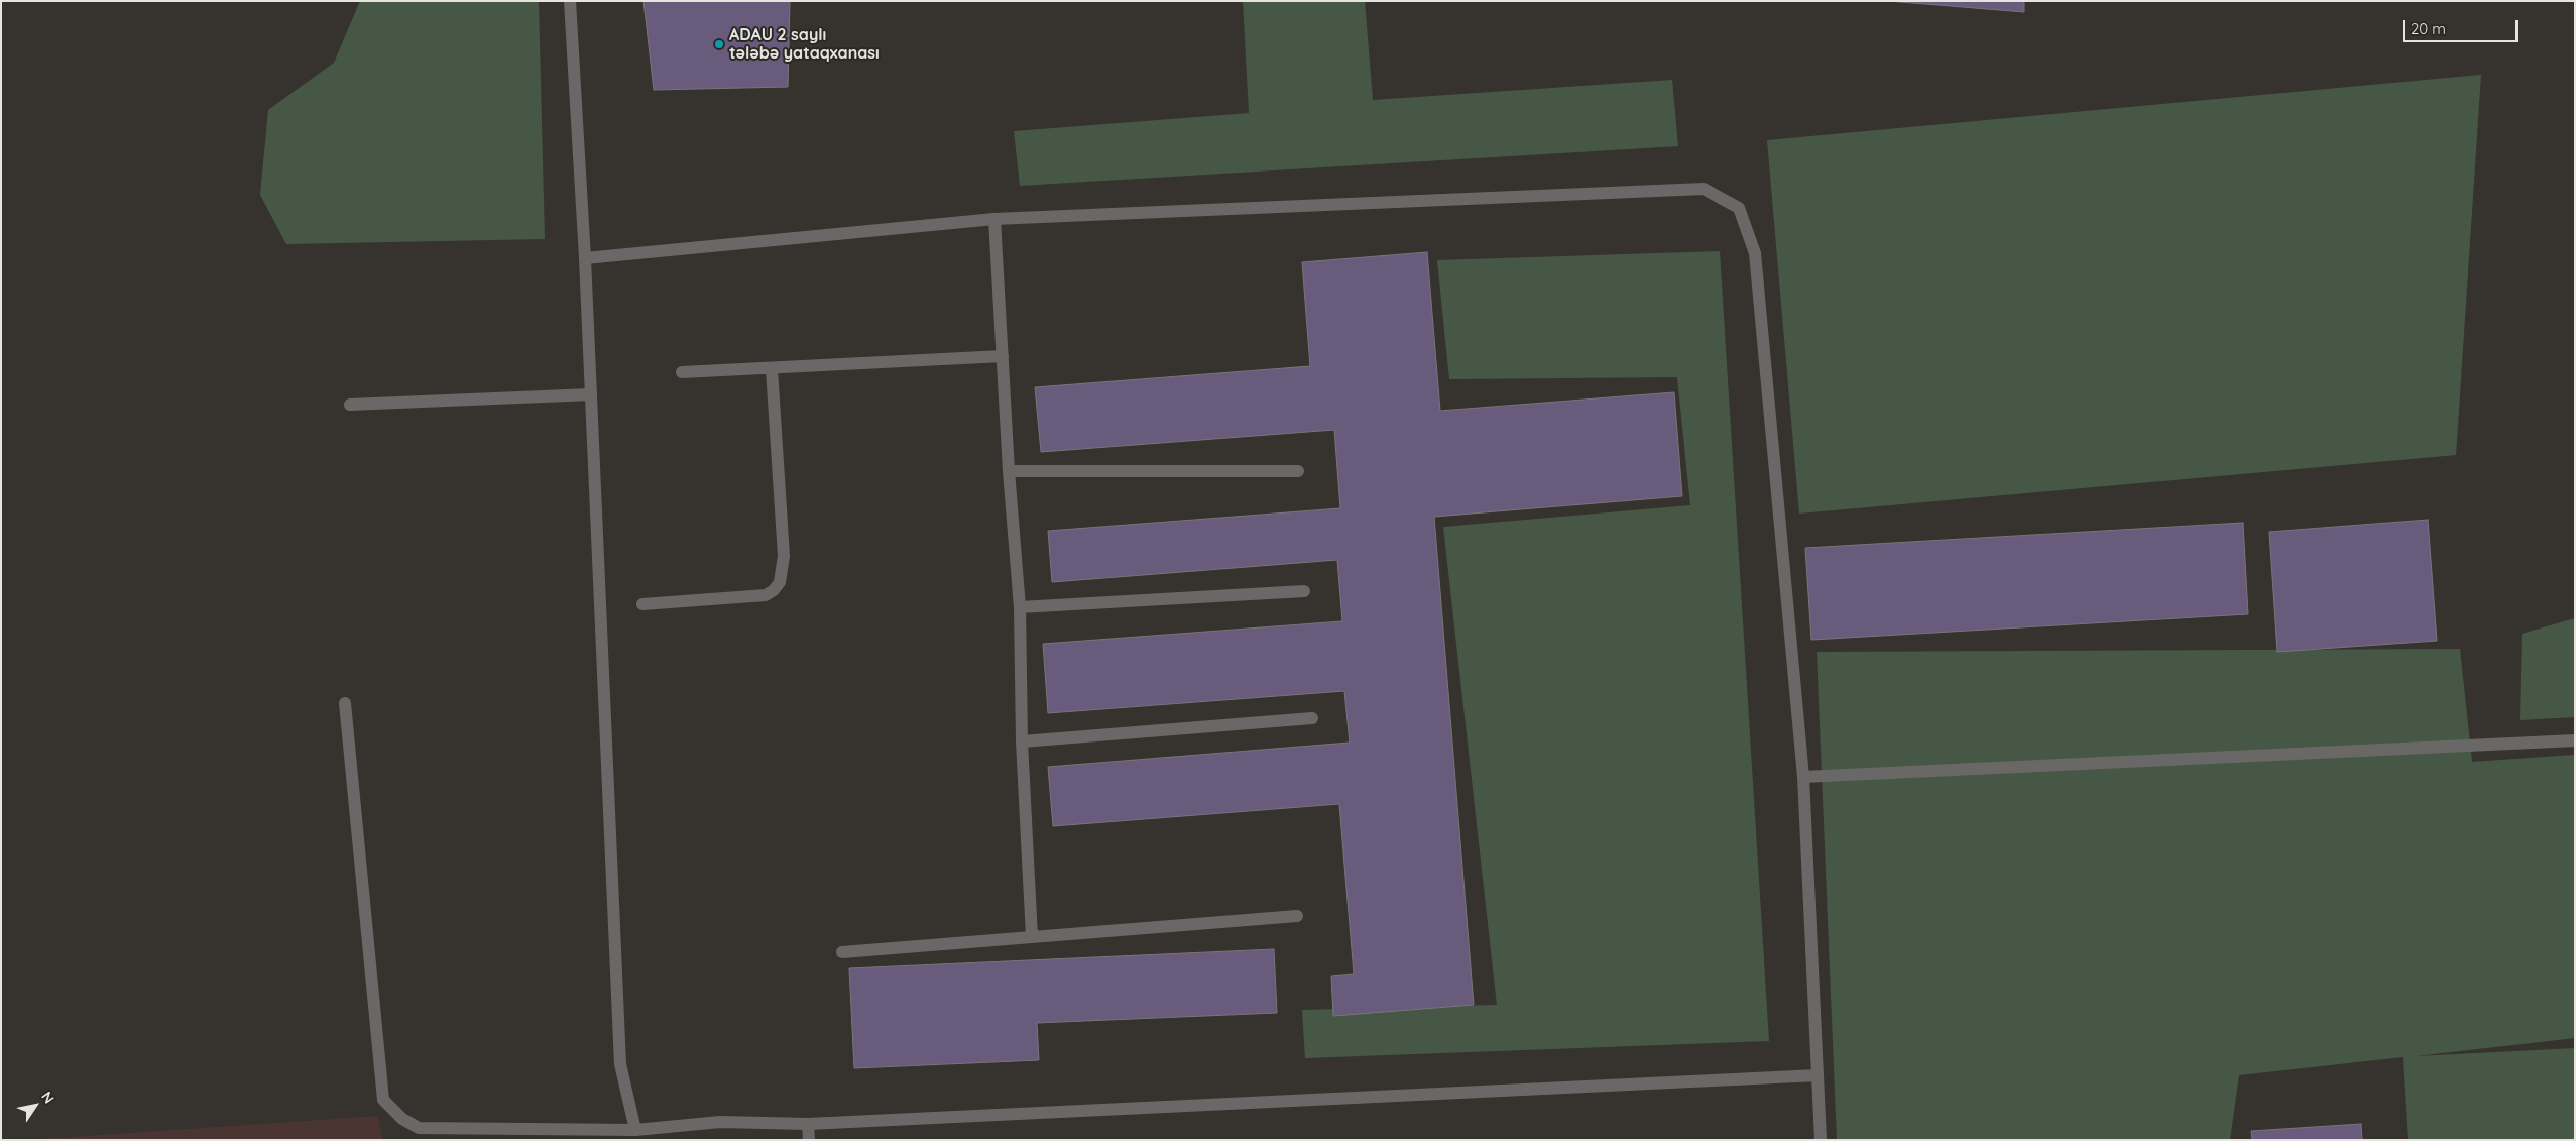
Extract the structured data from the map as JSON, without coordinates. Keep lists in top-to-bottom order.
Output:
{
  "places": ["ADAU 2 saylı tələbə yataqxanası"],
  "scale_bar": "20 m",
  "north": "top right"
}
